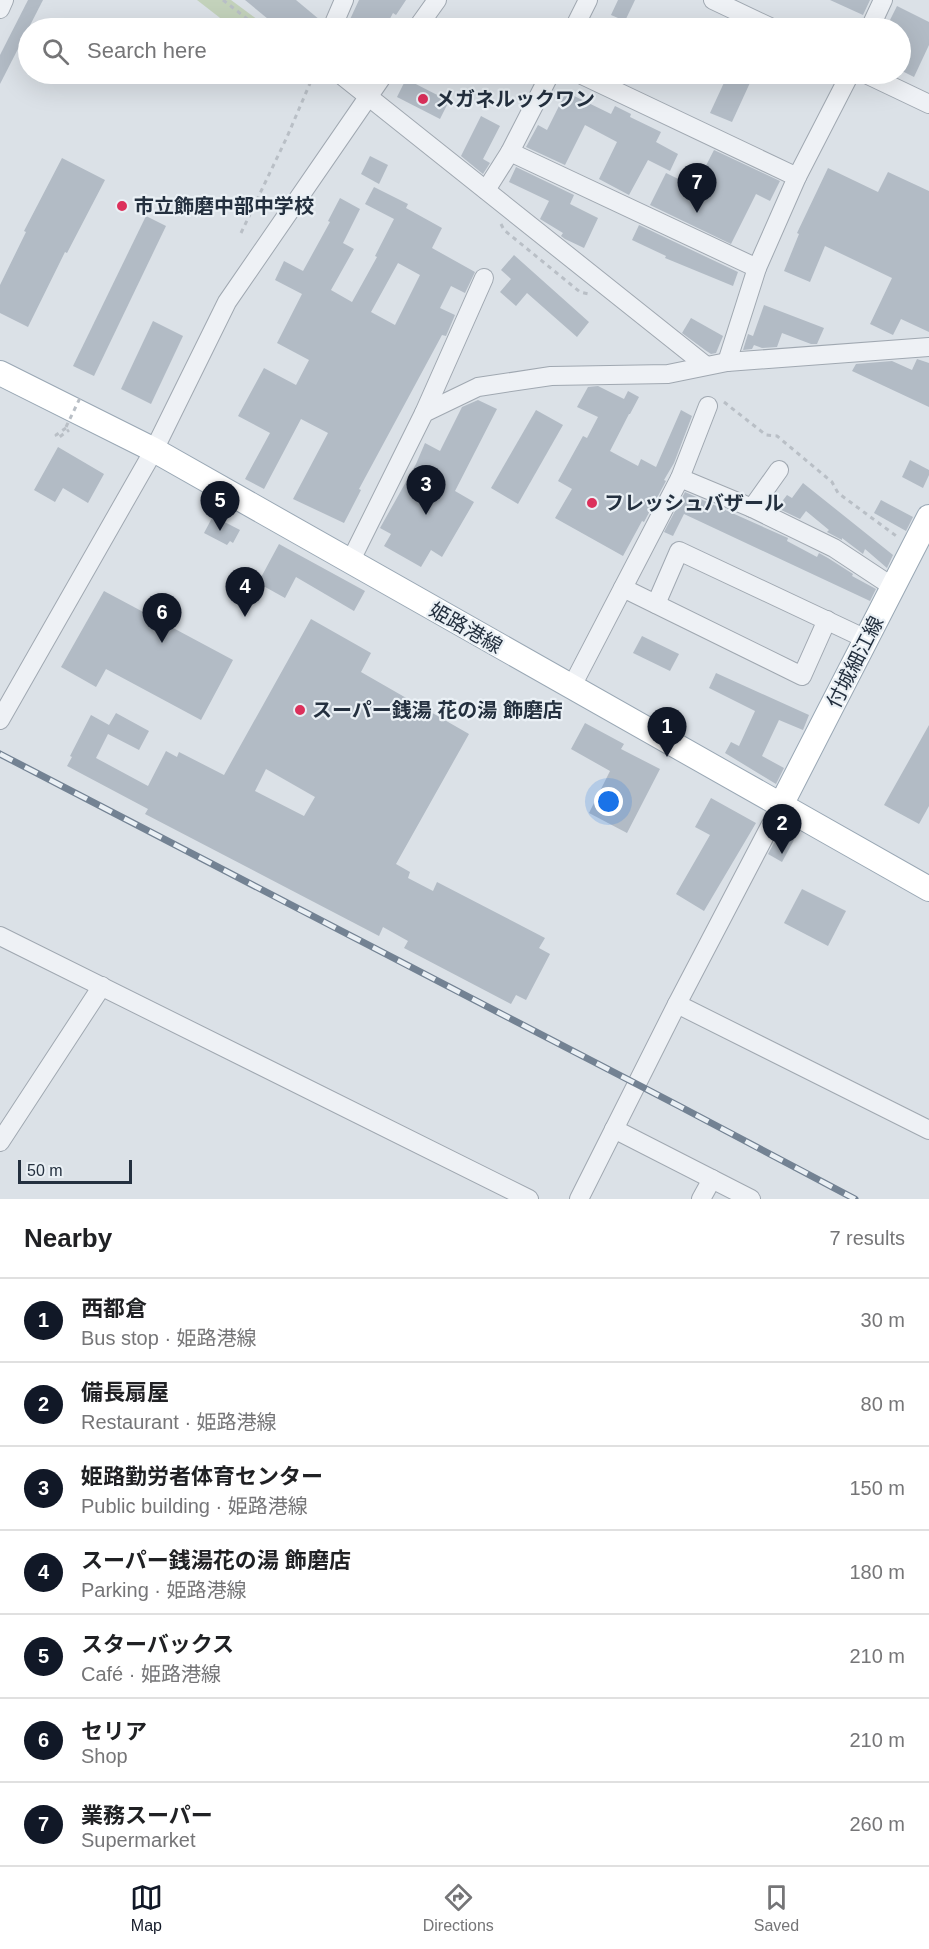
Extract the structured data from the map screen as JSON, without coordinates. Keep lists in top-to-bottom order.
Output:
{
  "streets": {
    "main road": ["姫路港線", "付城細江線"]
  },
  "crossings": [
    ["姫路港線", "付城細江線"]
  ],
  "places": [
    "メガネルックワン",
    "市立飾磨中部中学校",
    "フレッシュバザール",
    "スーパー銭湯 花の湯 飾磨店"
  ],
  "scale_bar": "50 m",
  "page": {
    "search": "Search here",
    "pins": [
      "7",
      "3",
      "5",
      "4",
      "6",
      "1",
      "2"
    ],
    "scale": "50 m",
    "heading": ["Nearby", "7 results"],
    "list": [
      {
        "mark": "1",
        "name": "西都倉",
        "note": "Bus stop · 姫路港線",
        "value": "30 m"
      },
      {
        "mark": "2",
        "name": "備長扇屋",
        "note": "Restaurant · 姫路港線",
        "value": "80 m"
      },
      {
        "mark": "3",
        "name": "姫路勤労者体育センター",
        "note": "Public building · 姫路港線",
        "value": "150 m"
      },
      {
        "mark": "4",
        "name": "スーパー銭湯花の湯 飾磨店",
        "note": "Parking · 姫路港線",
        "value": "180 m"
      },
      {
        "mark": "5",
        "name": "スターバックス",
        "note": "Café · 姫路港線",
        "value": "210 m"
      },
      {
        "mark": "6",
        "name": "セリア",
        "note": "Shop",
        "value": "210 m"
      },
      {
        "mark": "7",
        "name": "業務スーパー",
        "note": "Supermarket",
        "value": "260 m"
      }
    ],
    "nav": ["Map", "Directions", "Saved"]
  }
}
